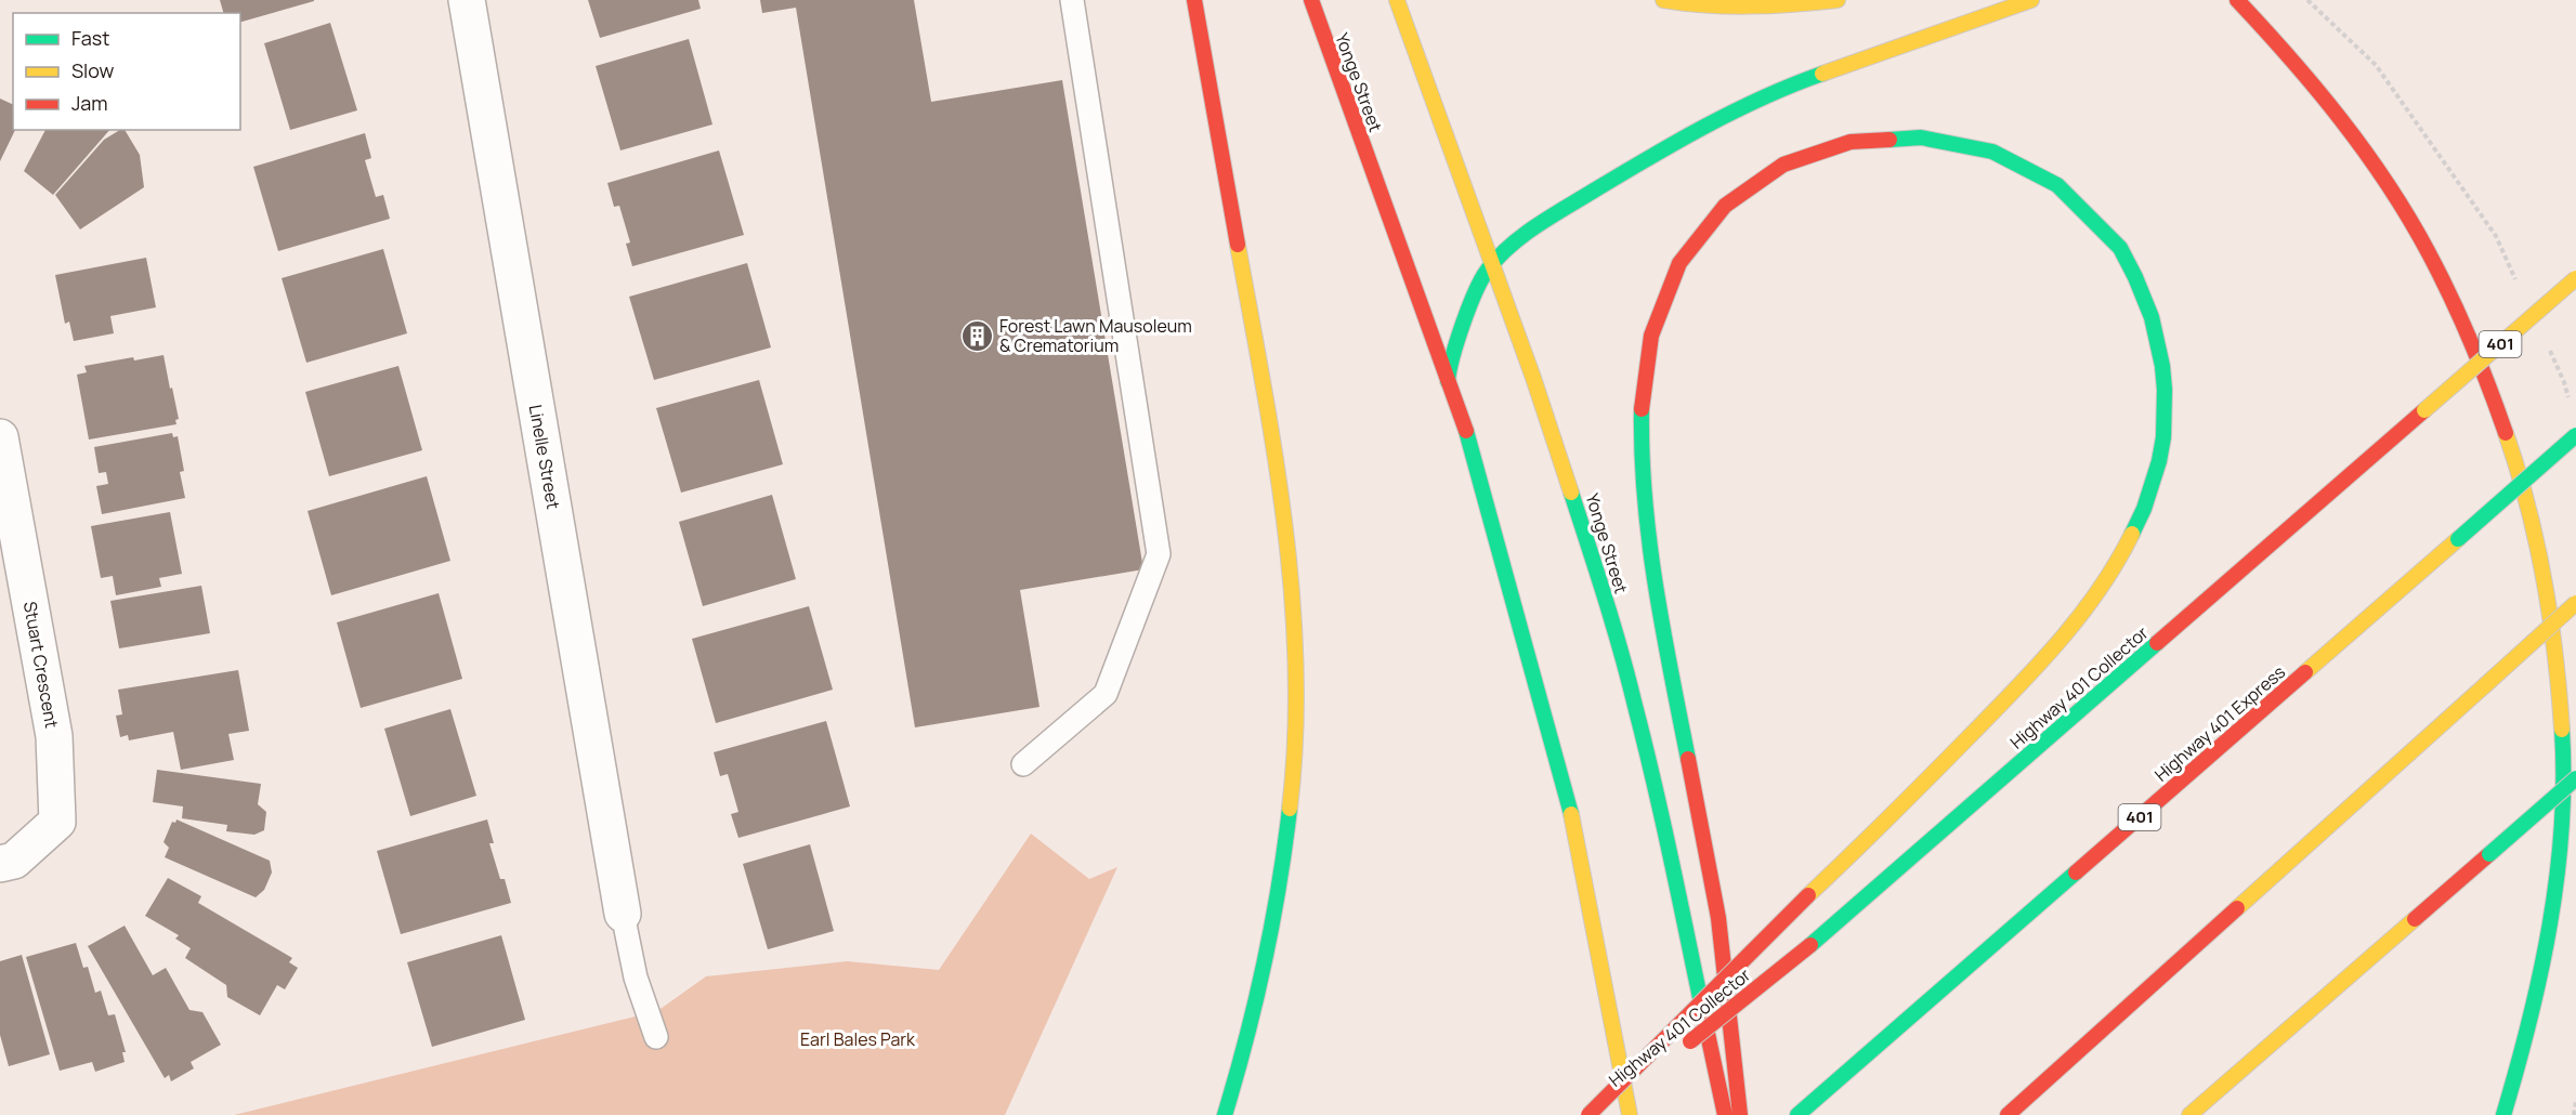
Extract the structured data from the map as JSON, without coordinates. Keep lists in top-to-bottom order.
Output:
{
  "streets": {
    "main road": [
      "Yonge Street",
      "401",
      "Highway 401 Collector",
      "Highway 401 Express"
    ],
    "street": ["Linelle Street", "Stuart Crescent"]
  },
  "parks": ["Earl Bales Park"],
  "places": {
    "building": ["Forest Lawn Mausoleum & Crematorium"]
  },
  "legend": ["Fast", "Slow", "Jam"]
}
